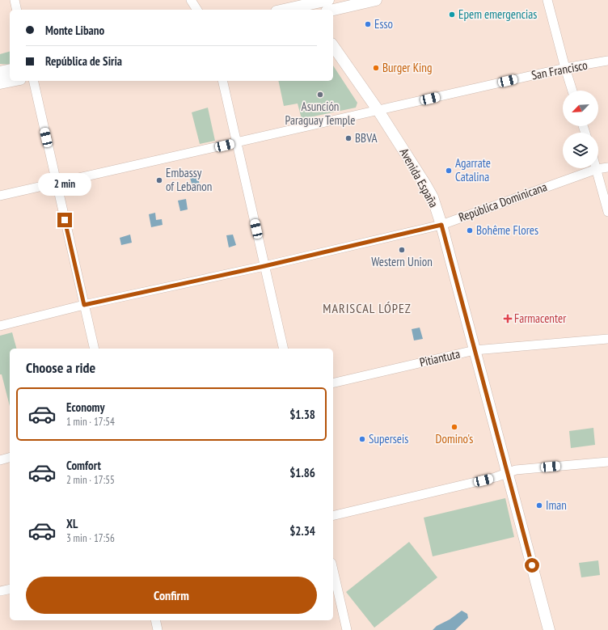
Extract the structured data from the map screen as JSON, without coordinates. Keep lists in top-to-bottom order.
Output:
{
  "streets": {
    "main road": ["Avenida España"],
    "street": ["San Francisco", "República Dominicana", "Pitiantuta"]
  },
  "crossings": [
    ["San Francisco", "Avenida España"],
    ["Avenida España", "República Dominicana"],
    ["Avenida España", "Pitiantuta"]
  ],
  "districts": ["MARISCAL LÓPEZ"],
  "places": {
    "other": [
      "Epem emergencias",
      "Esso",
      "Burger King",
      "Asunción Paraguay Temple",
      "BBVA",
      "Agarrate Catalina",
      "Embassy of Lebanon",
      "Bohême Flores",
      "Western Union",
      "Domino's",
      "Superseis",
      "Iman"
    ],
    "health": ["Farmacenter"]
  },
  "north": "bottom left",
  "page": {
    "banner": ["Monte Libano", "República de Siria"],
    "bubble": "2 min",
    "heading": "Choose a ride",
    "list": [
      {
        "name": "Economy",
        "note": "1 min · 17:54",
        "value": "$1.38"
      },
      {
        "name": "Comfort",
        "note": "2 min · 17:55",
        "value": "$1.86"
      },
      {
        "name": "XL",
        "note": "3 min · 17:56",
        "value": "$2.34"
      }
    ],
    "buttons": "Confirm"
  }
}
